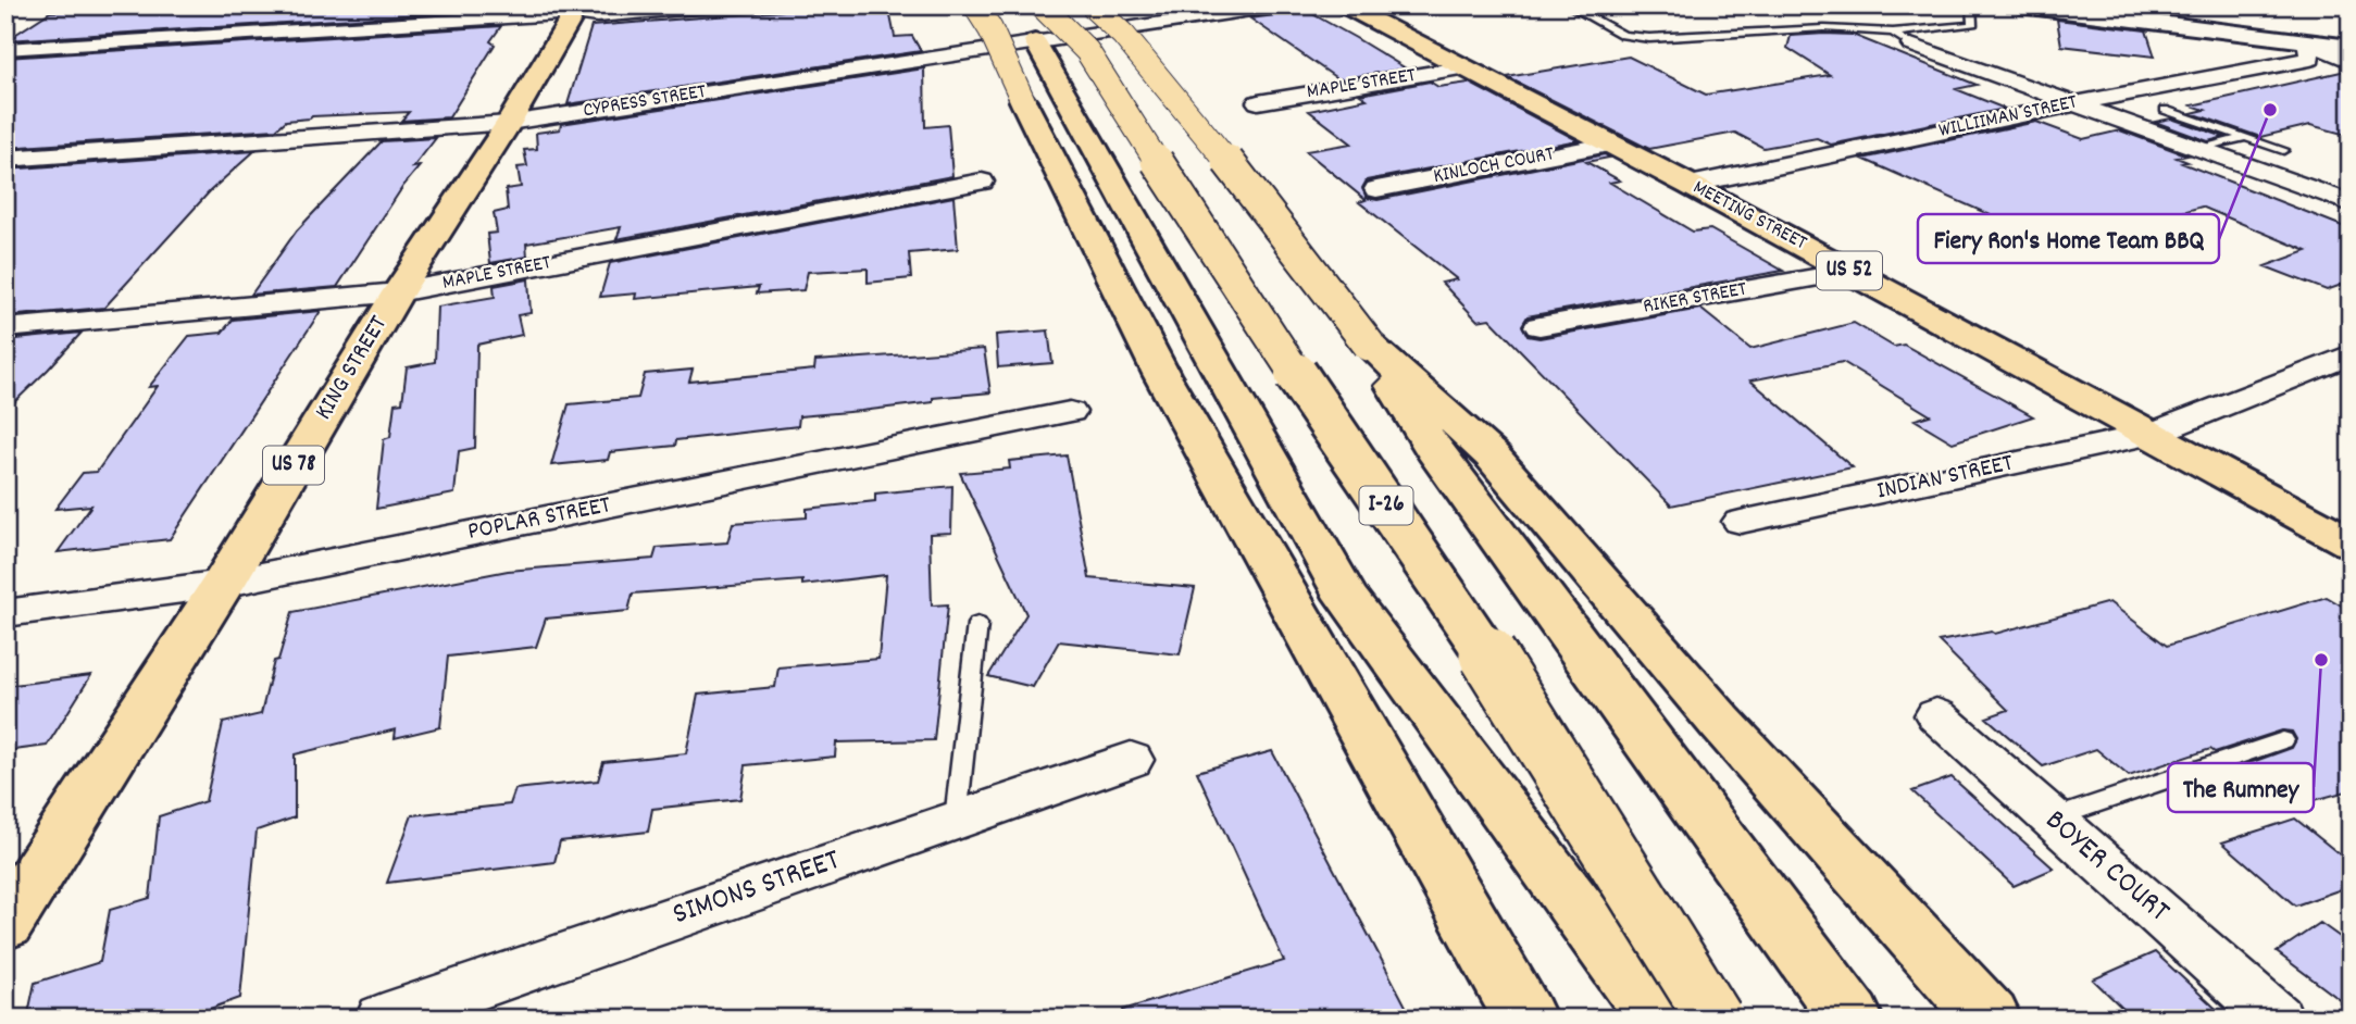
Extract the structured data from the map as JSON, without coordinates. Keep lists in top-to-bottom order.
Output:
{
  "streets": {
    "main road": [
      "MEETING STREET",
      "US 52",
      "KING STREET",
      "US 78",
      "I-26"
    ],
    "street": [
      "MAPLE STREET",
      "CYPRESS STREET",
      "WILLIIMAN STREET",
      "KINLOCH COURT",
      "RIKER STREET",
      "INDIAN STREET",
      "POPLAR STREET",
      "BOYER COURT",
      "SIMONS STREET"
    ]
  },
  "crossings": [
    ["MAPLE STREET", "MEETING STREET"],
    ["MAPLE STREET", "KING STREET"],
    ["CYPRESS STREET", "KING STREET"],
    ["CYPRESS STREET", "I-26"],
    ["WILLIIMAN STREET", "MEETING STREET"],
    ["KINLOCH COURT", "MEETING STREET"],
    ["MEETING STREET", "RIKER STREET"],
    ["MEETING STREET", "INDIAN STREET"],
    ["KING STREET", "POPLAR STREET"]
  ],
  "places": ["Fiery Ron's Home Team BBQ", "The Rumney"]
}
